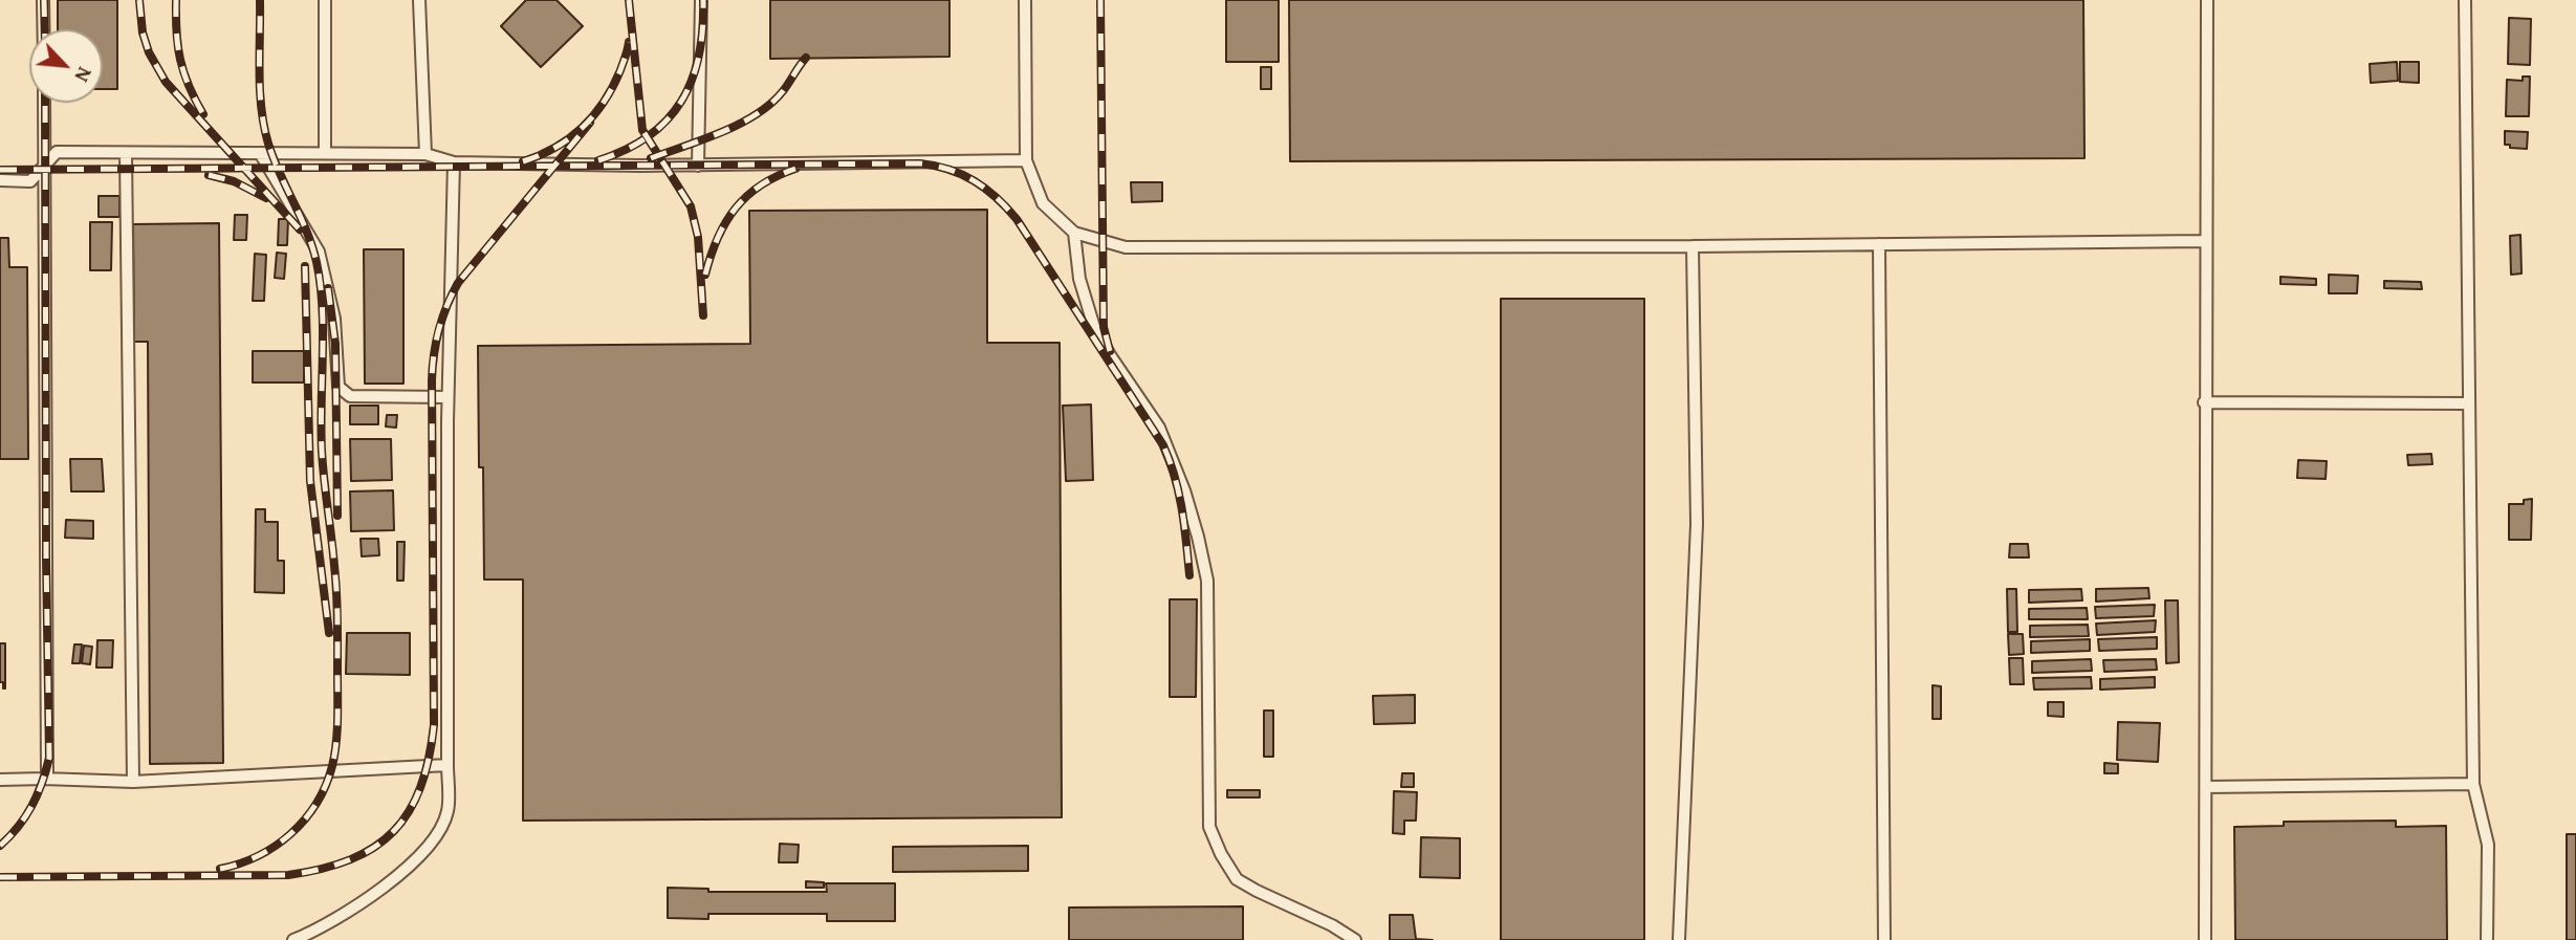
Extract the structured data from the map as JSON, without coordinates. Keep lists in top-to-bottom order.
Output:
{
  "north": "bottom right"
}
